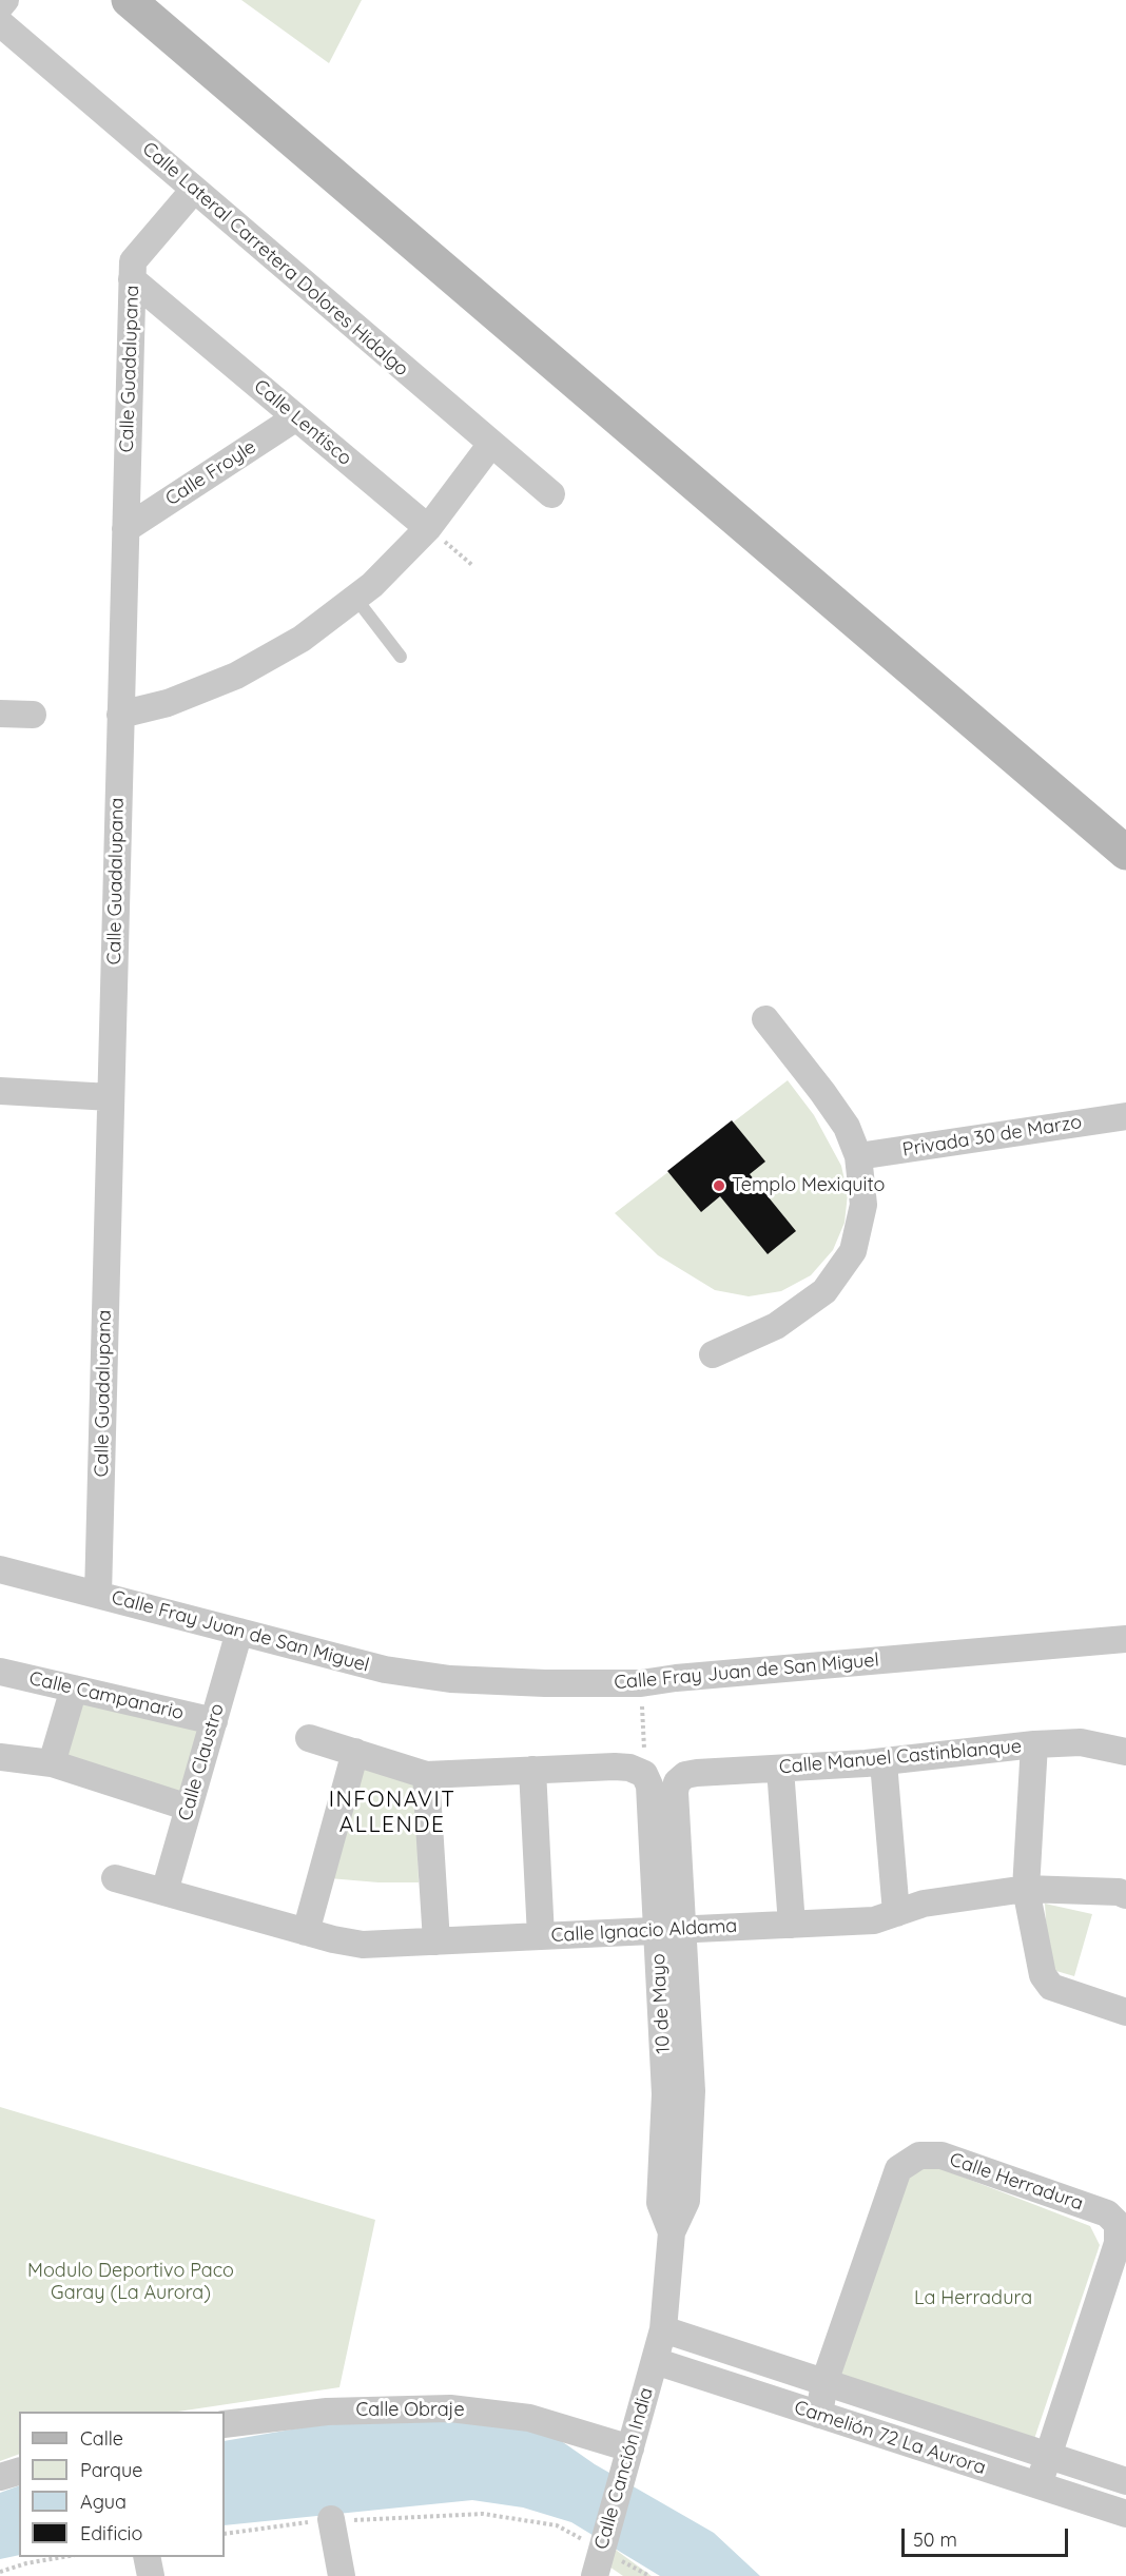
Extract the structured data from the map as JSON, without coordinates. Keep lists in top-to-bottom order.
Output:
{
  "streets": {
    "street": [
      "Calle Lateral Carretera Dolores Hidalgo",
      "Calle Guadalupana",
      "Calle Lentisco",
      "Calle Froyle",
      "Privada 30 de Marzo",
      "Calle Fray Juan de San Miguel",
      "Calle Campanario",
      "Calle Manuel Castinblanque",
      "Calle Claustro",
      "Calle Ignacio Aldama",
      "10 de Mayo",
      "Calle Herradura",
      "Calle Obraje",
      "Camelión 72 La Aurora",
      "Calle Canción India"
    ]
  },
  "crossings": [
    ["Calle Lateral Carretera Dolores Hidalgo", "Calle Guadalupana"],
    ["Calle Guadalupana", "Calle Lentisco"],
    ["Calle Guadalupana", "Calle Froyle"],
    ["Calle Guadalupana", "Calle Fray Juan de San Miguel"],
    ["Calle Lentisco", "Calle Froyle"],
    ["Calle Fray Juan de San Miguel", "Calle Claustro"],
    ["Calle Campanario", "Calle Claustro"],
    ["Calle Manuel Castinblanque", "10 de Mayo"],
    ["Calle Claustro", "Calle Ignacio Aldama"],
    ["Calle Ignacio Aldama", "10 de Mayo"],
    ["10 de Mayo", "Camelión 72 La Aurora"],
    ["10 de Mayo", "Calle Canción India"],
    ["Calle Herradura", "Camelión 72 La Aurora"],
    ["Calle Obraje", "Calle Canción India"],
    ["Camelión 72 La Aurora", "Calle Canción India"]
  ],
  "districts": ["INFONAVIT ALLENDE"],
  "parks": ["Modulo Deportivo Paco Garay (La Aurora)", "La Herradura"],
  "places": ["Templo Mexiquito"],
  "legend": [
    "Calle",
    "Parque",
    "Agua",
    "Edificio"
  ],
  "scale_bar": "50 m"
}
